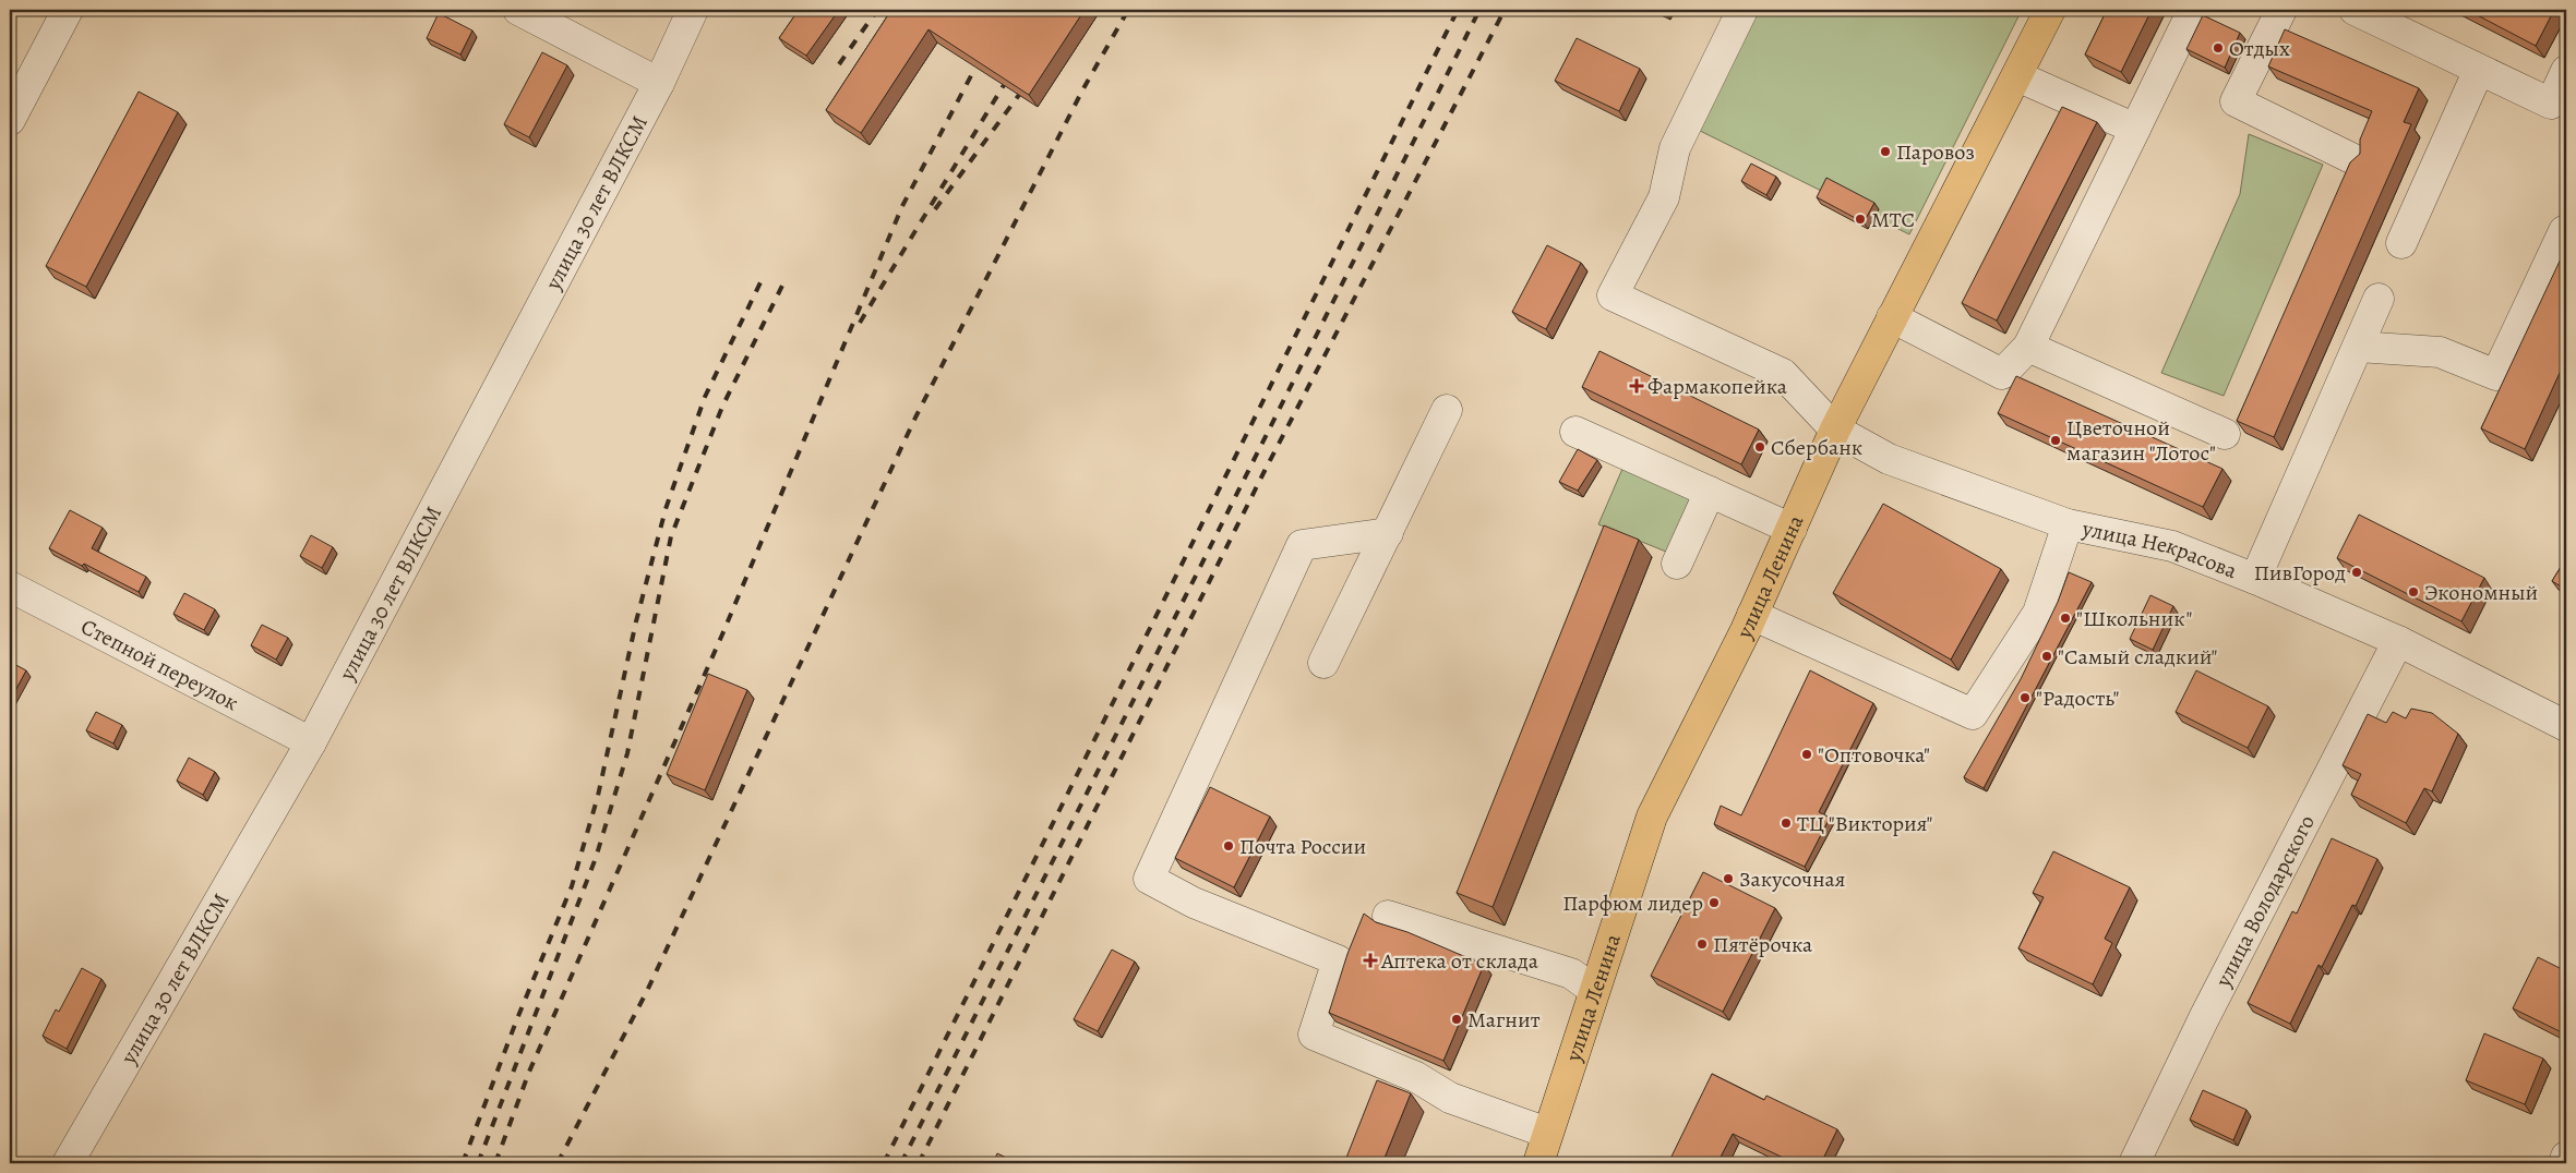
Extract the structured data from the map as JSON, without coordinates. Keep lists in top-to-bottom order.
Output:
{
  "streets": {
    "main road": ["улица Ленина"],
    "street": [
      "улица 30 лет ВЛКСМ",
      "улица Некрасова",
      "Степной переулок",
      "улица Володарского"
    ]
  },
  "crossings": [
    ["улица 30 лет ВЛКСМ", "Степной переулок"],
    ["улица Некрасова", "улица Ленина"],
    ["улица Некрасова", "улица Володарского"]
  ],
  "places": {
    "other": [
      "Отдых",
      "Паровоз",
      "МТС",
      "Цветочной магазин \"Лотос\"",
      "Сбербанк",
      "ПивГород",
      "Экономный",
      "\"Школьник\"",
      "\"Самый сладкий\"",
      "\"Радость\"",
      "\"Оптовочка\"",
      "ТЦ \"Виктория\"",
      "Почта России",
      "Закусочная",
      "Парфюм лидер",
      "Пятёрочка",
      "Магнит"
    ],
    "health": ["Фармакопейка", "Аптека от склада"]
  }
}
